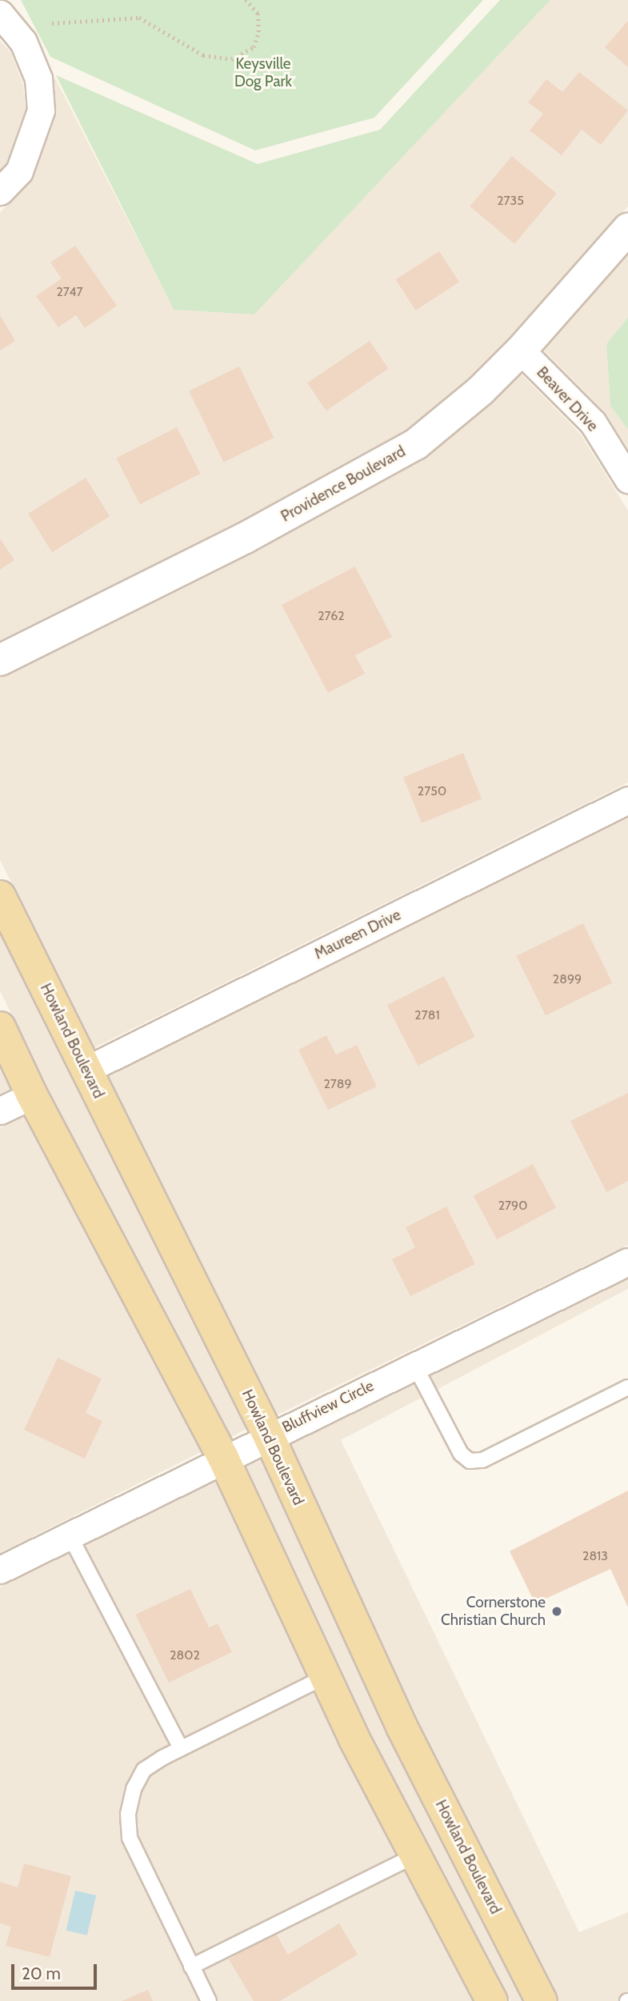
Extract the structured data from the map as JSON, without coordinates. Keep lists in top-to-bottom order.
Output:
{
  "streets": {
    "main road": ["Providence Boulevard", "Howland Boulevard"],
    "street": ["Beaver Drive", "Maureen Drive", "Bluffview Circle"]
  },
  "crossings": [
    ["Beaver Drive", "Providence Boulevard"],
    ["Maureen Drive", "Howland Boulevard"],
    ["Howland Boulevard", "Bluffview Circle"]
  ],
  "parks": ["Keysville Dog Park"],
  "places": ["Cornerstone Christian Church"],
  "house_numbers": [
    "2735",
    "2747",
    "2762",
    "2750",
    "2899",
    "2781",
    "2789",
    "2790",
    "2813",
    "2802"
  ],
  "scale_bar": "20 m"
}
